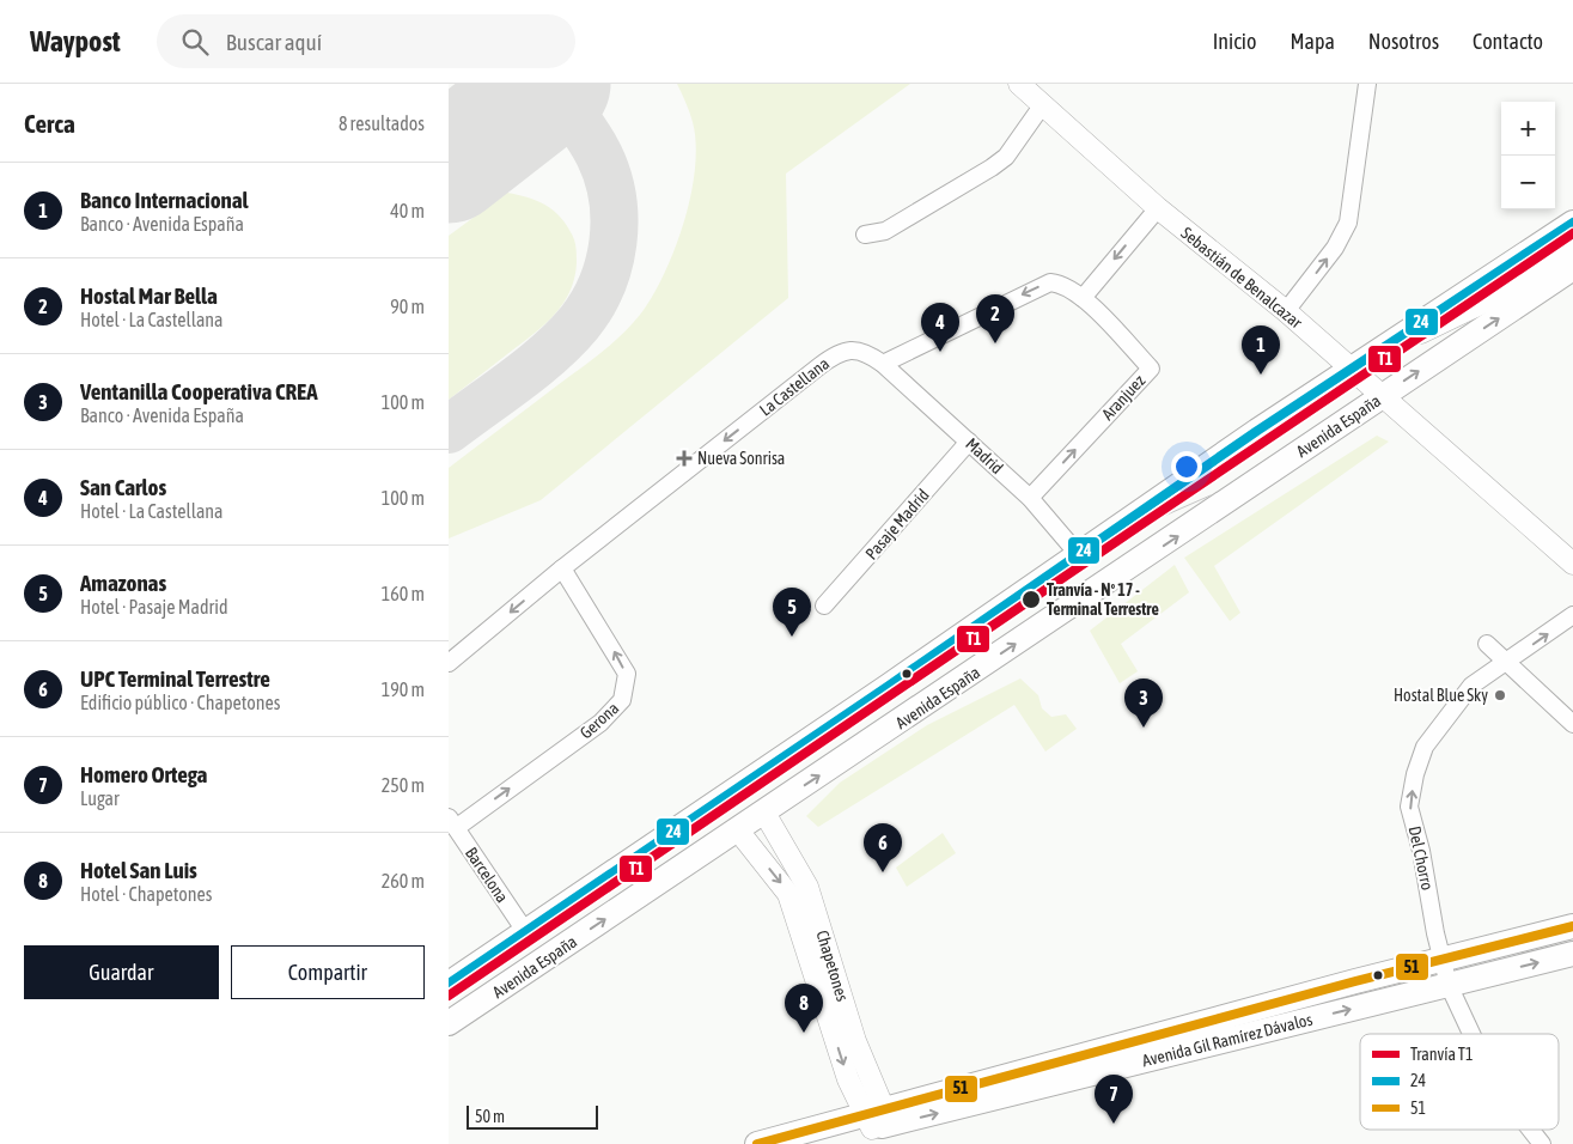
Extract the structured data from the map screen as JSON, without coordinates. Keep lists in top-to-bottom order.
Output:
{
  "streets": {
    "main road": ["Avenida España", "Avenida Gil Ramírez Dávalos"],
    "street": [
      "Sebastián de Benalcazar",
      "La Castellana",
      "Aranjuez",
      "Madrid",
      "Pasaje Madrid",
      "Gerona",
      "Del Chorro",
      "Barcelona",
      "Chapetones"
    ]
  },
  "crossings": [
    ["Sebastián de Benalcazar", "Avenida España"],
    ["La Castellana", "Madrid"],
    ["La Castellana", "Gerona"],
    ["Aranjuez", "Madrid"],
    ["Avenida España", "Madrid"],
    ["Avenida España", "Barcelona"],
    ["Avenida España", "Chapetones"],
    ["Madrid", "Pasaje Madrid"],
    ["Gerona", "Barcelona"],
    ["Del Chorro", "Avenida Gil Ramírez Dávalos"],
    ["Chapetones", "Avenida Gil Ramírez Dávalos"]
  ],
  "one_way": ["La Castellana", "Del Chorro"],
  "places": {
    "health": ["Nueva Sonrisa"],
    "other": ["Tranvía - Nº 17 - Terminal Terrestre", "Hostal Blue Sky"]
  },
  "lines": ["transit line 24", "tram line T1", "transit line 51"],
  "legend": ["Tranvía T1", "24", "51"],
  "scale_bar": "50 m",
  "page": {
    "header": "Waypost",
    "search": "Buscar aquí",
    "nav": [
      "Inicio",
      "Mapa",
      "Nosotros",
      "Contacto"
    ],
    "heading": ["Cerca", "8 resultados"],
    "map_buttons": ["+", "−"],
    "list": [
      {
        "mark": "1",
        "name": "Banco Internacional",
        "note": "Banco · Avenida España",
        "value": "40 m"
      },
      {
        "mark": "2",
        "name": "Hostal Mar Bella",
        "note": "Hotel · La Castellana",
        "value": "90 m"
      },
      {
        "mark": "3",
        "name": "Ventanilla Cooperativa CREA",
        "note": "Banco · Avenida España",
        "value": "100 m"
      },
      {
        "mark": "4",
        "name": "San Carlos",
        "note": "Hotel · La Castellana",
        "value": "100 m"
      },
      {
        "mark": "5",
        "name": "Amazonas",
        "note": "Hotel · Pasaje Madrid",
        "value": "160 m"
      },
      {
        "mark": "6",
        "name": "UPC Terminal Terrestre",
        "note": "Edificio público · Chapetones",
        "value": "190 m"
      },
      {
        "mark": "7",
        "name": "Homero Ortega",
        "note": "Lugar",
        "value": "250 m"
      },
      {
        "mark": "8",
        "name": "Hotel San Luis",
        "note": "Hotel · Chapetones",
        "value": "260 m"
      }
    ],
    "pins": [
      "2",
      "4",
      "1",
      "5",
      "3",
      "6",
      "8",
      "7"
    ],
    "buttons": ["Guardar", "Compartir"],
    "scale": "50 m"
  }
}
